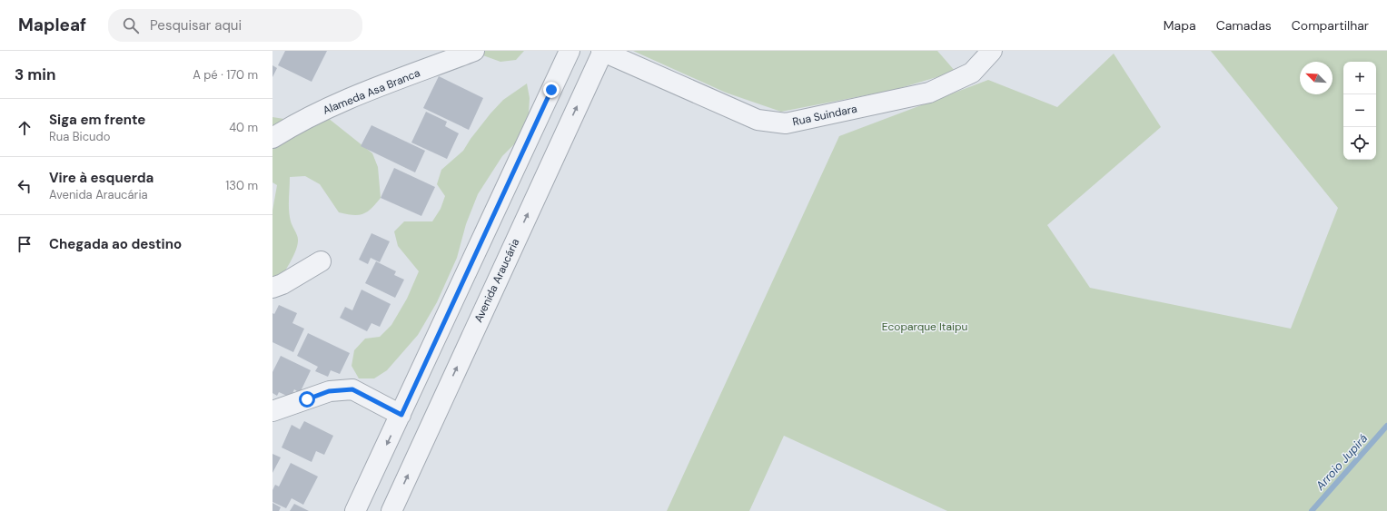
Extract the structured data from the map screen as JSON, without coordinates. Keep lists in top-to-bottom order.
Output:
{
  "streets": {
    "street": ["Alameda Asa Branca", "Rua Suindara", "Avenida Araucária"]
  },
  "crossings": [
    ["Rua Suindara", "Avenida Araucária"]
  ],
  "water": ["Arroio Jupirá"],
  "parks": ["Ecoparque Itaipu"],
  "north": "top left",
  "page": {
    "header": "Mapleaf",
    "search": "Pesquisar aqui",
    "nav": ["Mapa", "Camadas", "Compartilhar"],
    "heading": ["3 min", "A pé · 170 m"],
    "map_buttons": ["+", "−"],
    "list": [
      ["Siga em frente", "Rua Bicudo", "40 m"],
      ["Vire à esquerda", "Avenida Araucária", "130 m"],
      "Chegada ao destino"
    ]
  }
}
